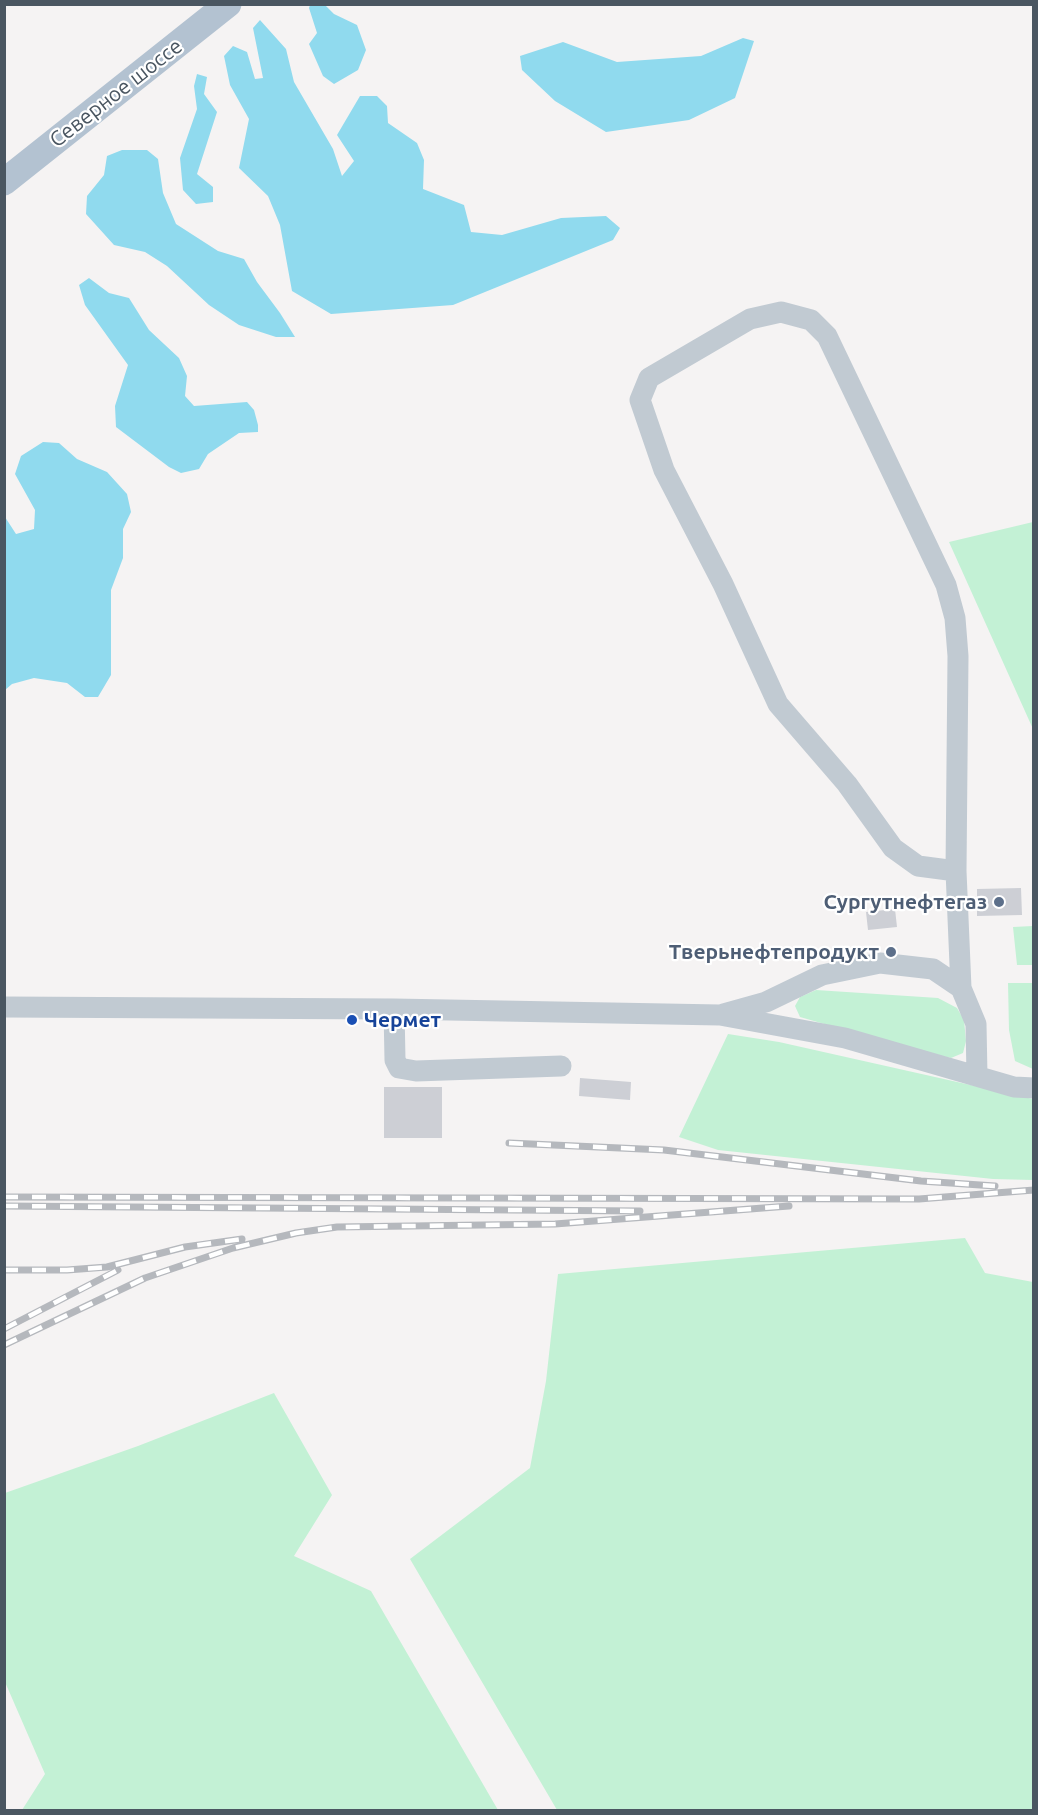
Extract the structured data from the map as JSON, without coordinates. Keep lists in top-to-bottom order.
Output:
{
  "streets": {
    "main road": ["Северное шоссе"]
  },
  "places": ["Сургутнефтегаз", "Тверьнефтепродукт", "Чермет"]
}
